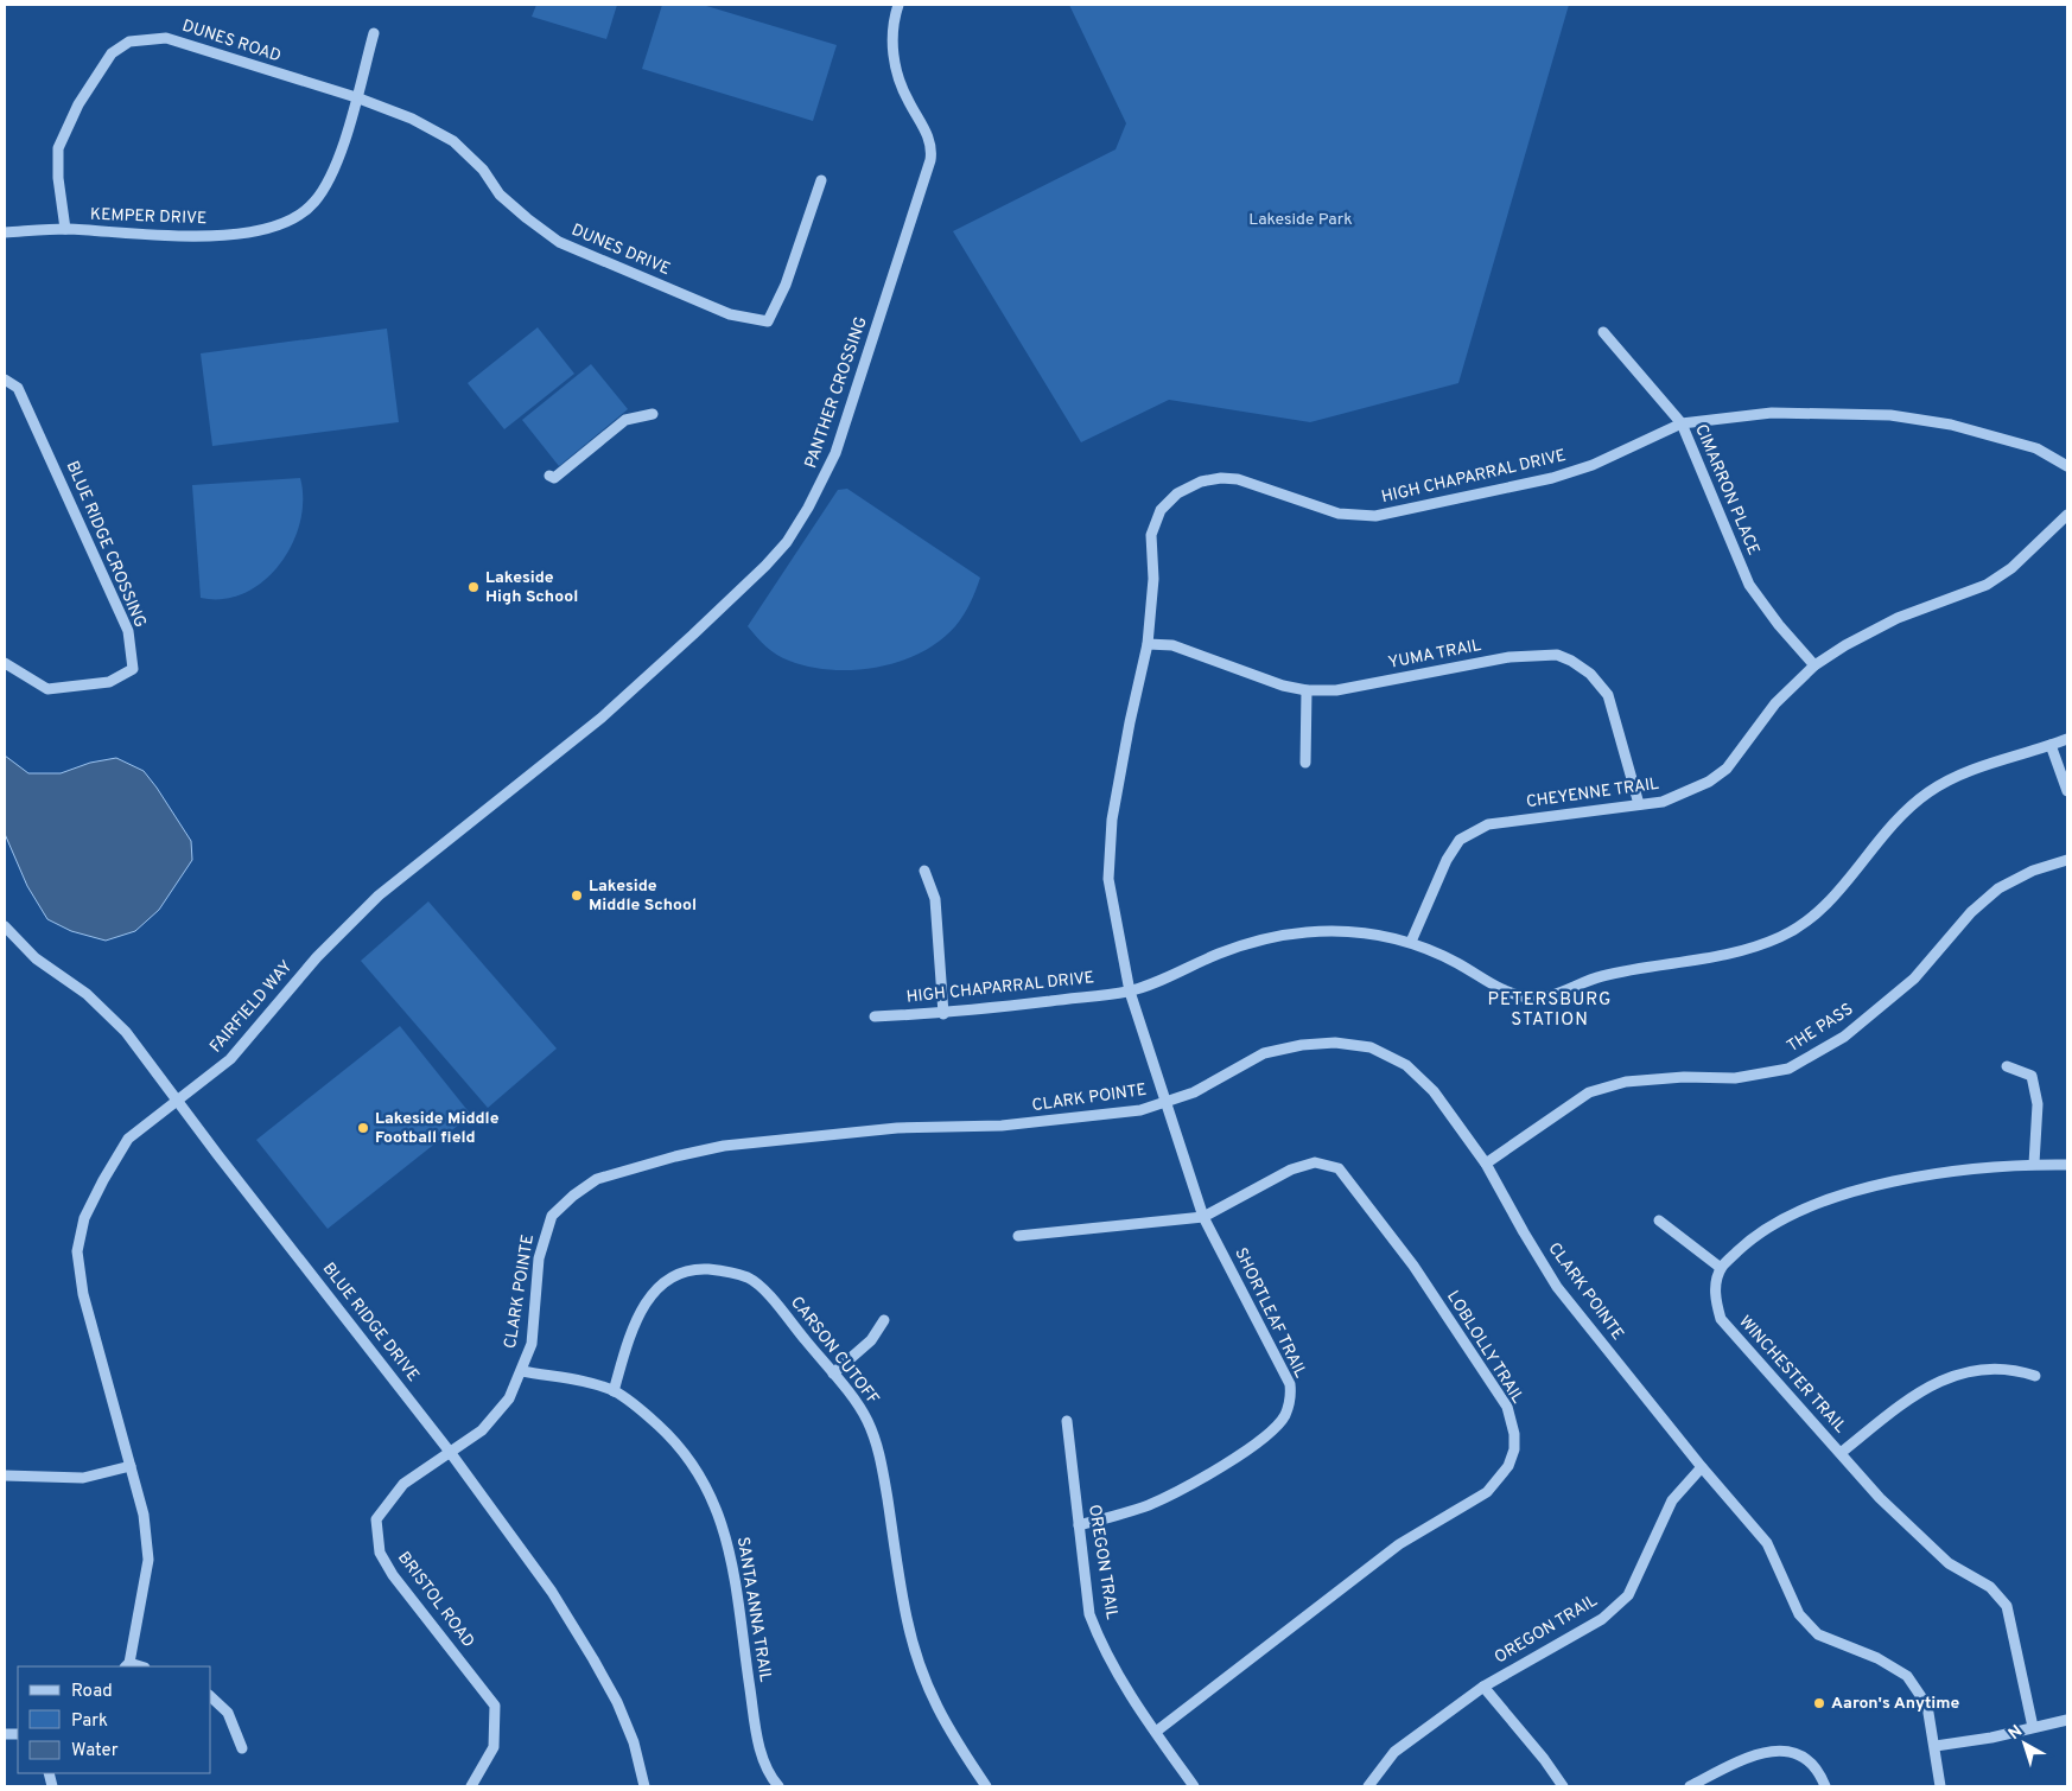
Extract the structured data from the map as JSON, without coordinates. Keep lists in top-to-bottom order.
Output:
{
  "streets": {
    "street": [
      "DUNES ROAD",
      "KEMPER DRIVE",
      "DUNES DRIVE",
      "PANTHER CROSSING",
      "HIGH CHAPARRAL DRIVE",
      "CIMARRON PLACE",
      "BLUE RIDGE CROSSING",
      "YUMA TRAIL",
      "CHEYENNE TRAIL",
      "FAIRFIELD WAY",
      "THE PASS",
      "CLARK POINTE",
      "SHORTLEAF TRAIL",
      "BLUE RIDGE DRIVE",
      "LOBLOLLY TRAIL",
      "CARSON CUTOFF",
      "WINCHESTER TRAIL",
      "OREGON TRAIL",
      "BRISTOL ROAD",
      "SANTA ANNA TRAIL"
    ]
  },
  "crossings": [
    ["DUNES ROAD", "KEMPER DRIVE"],
    ["DUNES ROAD", "DUNES DRIVE"],
    ["KEMPER DRIVE", "DUNES DRIVE"],
    ["PANTHER CROSSING", "FAIRFIELD WAY"],
    ["HIGH CHAPARRAL DRIVE", "CIMARRON PLACE"],
    ["HIGH CHAPARRAL DRIVE", "YUMA TRAIL"],
    ["HIGH CHAPARRAL DRIVE", "CHEYENNE TRAIL"],
    ["HIGH CHAPARRAL DRIVE", "CLARK POINTE"],
    ["HIGH CHAPARRAL DRIVE", "SHORTLEAF TRAIL"],
    ["CIMARRON PLACE", "CHEYENNE TRAIL"],
    ["YUMA TRAIL", "CHEYENNE TRAIL"],
    ["FAIRFIELD WAY", "BLUE RIDGE DRIVE"],
    ["THE PASS", "CLARK POINTE"],
    ["CLARK POINTE", "SHORTLEAF TRAIL"],
    ["CLARK POINTE", "BLUE RIDGE DRIVE"],
    ["CLARK POINTE", "OREGON TRAIL"],
    ["CLARK POINTE", "BRISTOL ROAD"],
    ["CLARK POINTE", "SANTA ANNA TRAIL"],
    ["SHORTLEAF TRAIL", "LOBLOLLY TRAIL"],
    ["SHORTLEAF TRAIL", "OREGON TRAIL"],
    ["BLUE RIDGE DRIVE", "BRISTOL ROAD"],
    ["LOBLOLLY TRAIL", "OREGON TRAIL"],
    ["CARSON CUTOFF", "SANTA ANNA TRAIL"]
  ],
  "districts": ["PETERSBURG STATION"],
  "parks": ["Lakeside Park"],
  "places": [
    "Lakeside High School",
    "Lakeside Middle School",
    "Lakeside Middle Football field",
    "Aaron's Anytime"
  ],
  "legend": ["Road", "Park", "Water"],
  "north": "top left"
}
